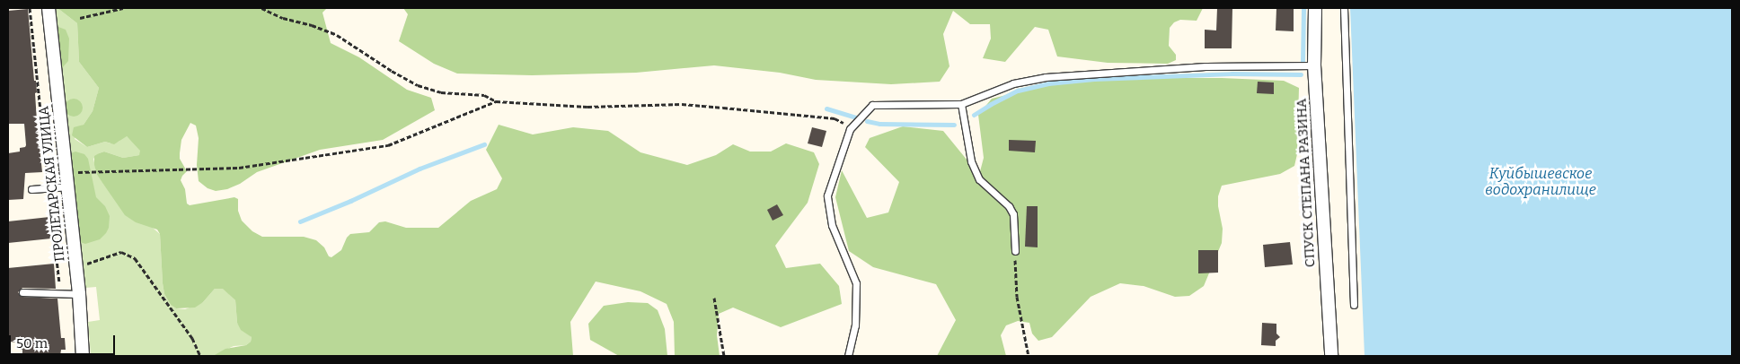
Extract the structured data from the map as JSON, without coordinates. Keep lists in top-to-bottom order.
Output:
{
  "streets": {
    "street": ["СПУСК СТЕПАНА РАЗИНА", "ПРОЛЕТАРСКАЯ УЛИЦА"]
  },
  "water": ["Куйбышевское водохранилище"],
  "scale_bar": "50 m"
}
